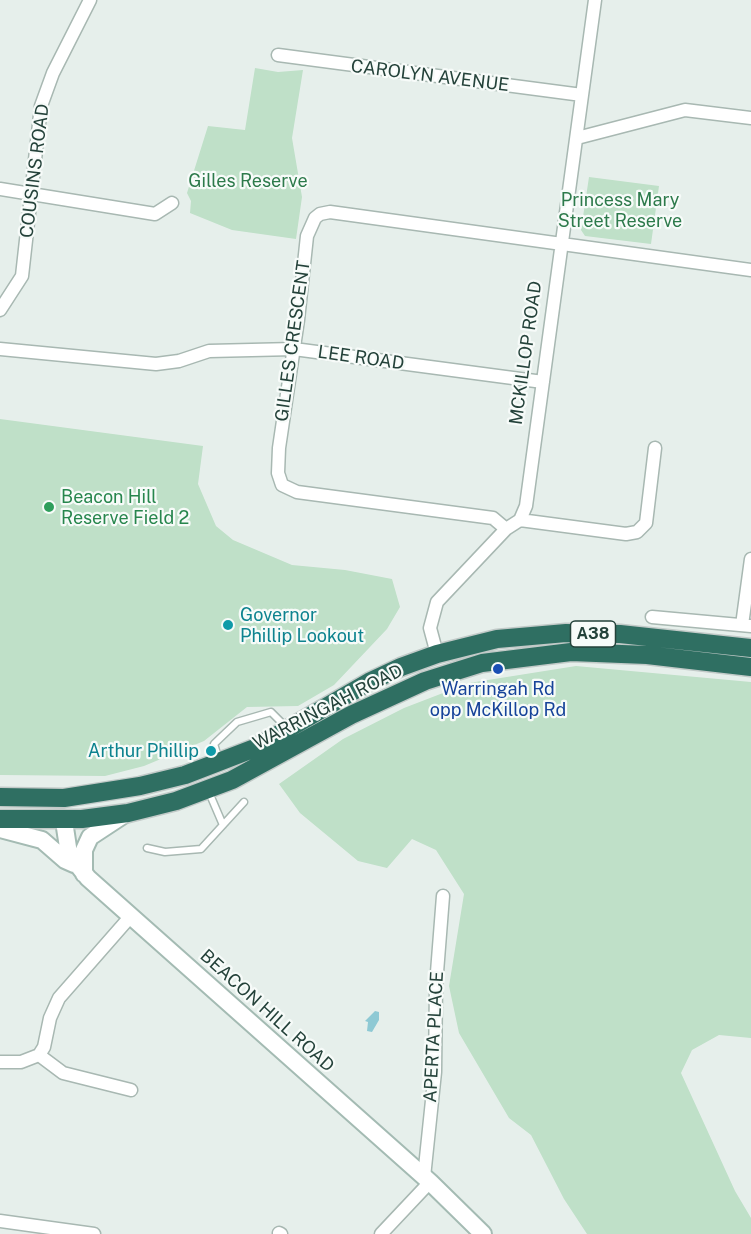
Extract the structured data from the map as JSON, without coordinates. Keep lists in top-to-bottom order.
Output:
{
  "streets": {
    "highway": ["A38", "WARRINGAH ROAD", "BEACON HILL ROAD"],
    "street": [
      "CAROLYN AVENUE",
      "COUSINS ROAD",
      "GILLES CRESCENT",
      "MCKILLOP ROAD",
      "LEE ROAD",
      "APERTA PLACE"
    ]
  },
  "crossings": [
    ["CAROLYN AVENUE", "MCKILLOP ROAD"],
    ["GILLES CRESCENT", "MCKILLOP ROAD"],
    ["GILLES CRESCENT", "LEE ROAD"],
    ["MCKILLOP ROAD", "LEE ROAD"],
    ["WARRINGAH ROAD", "BEACON HILL ROAD"],
    ["BEACON HILL ROAD", "APERTA PLACE"]
  ],
  "parks": ["Gilles Reserve", "Princess Mary Street Reserve"],
  "places": [
    "Beacon Hill Reserve Field 2",
    "Governor Phillip Lookout",
    "Warringah Rd opp McKillop Rd",
    "Arthur Phillip"
  ]
}
